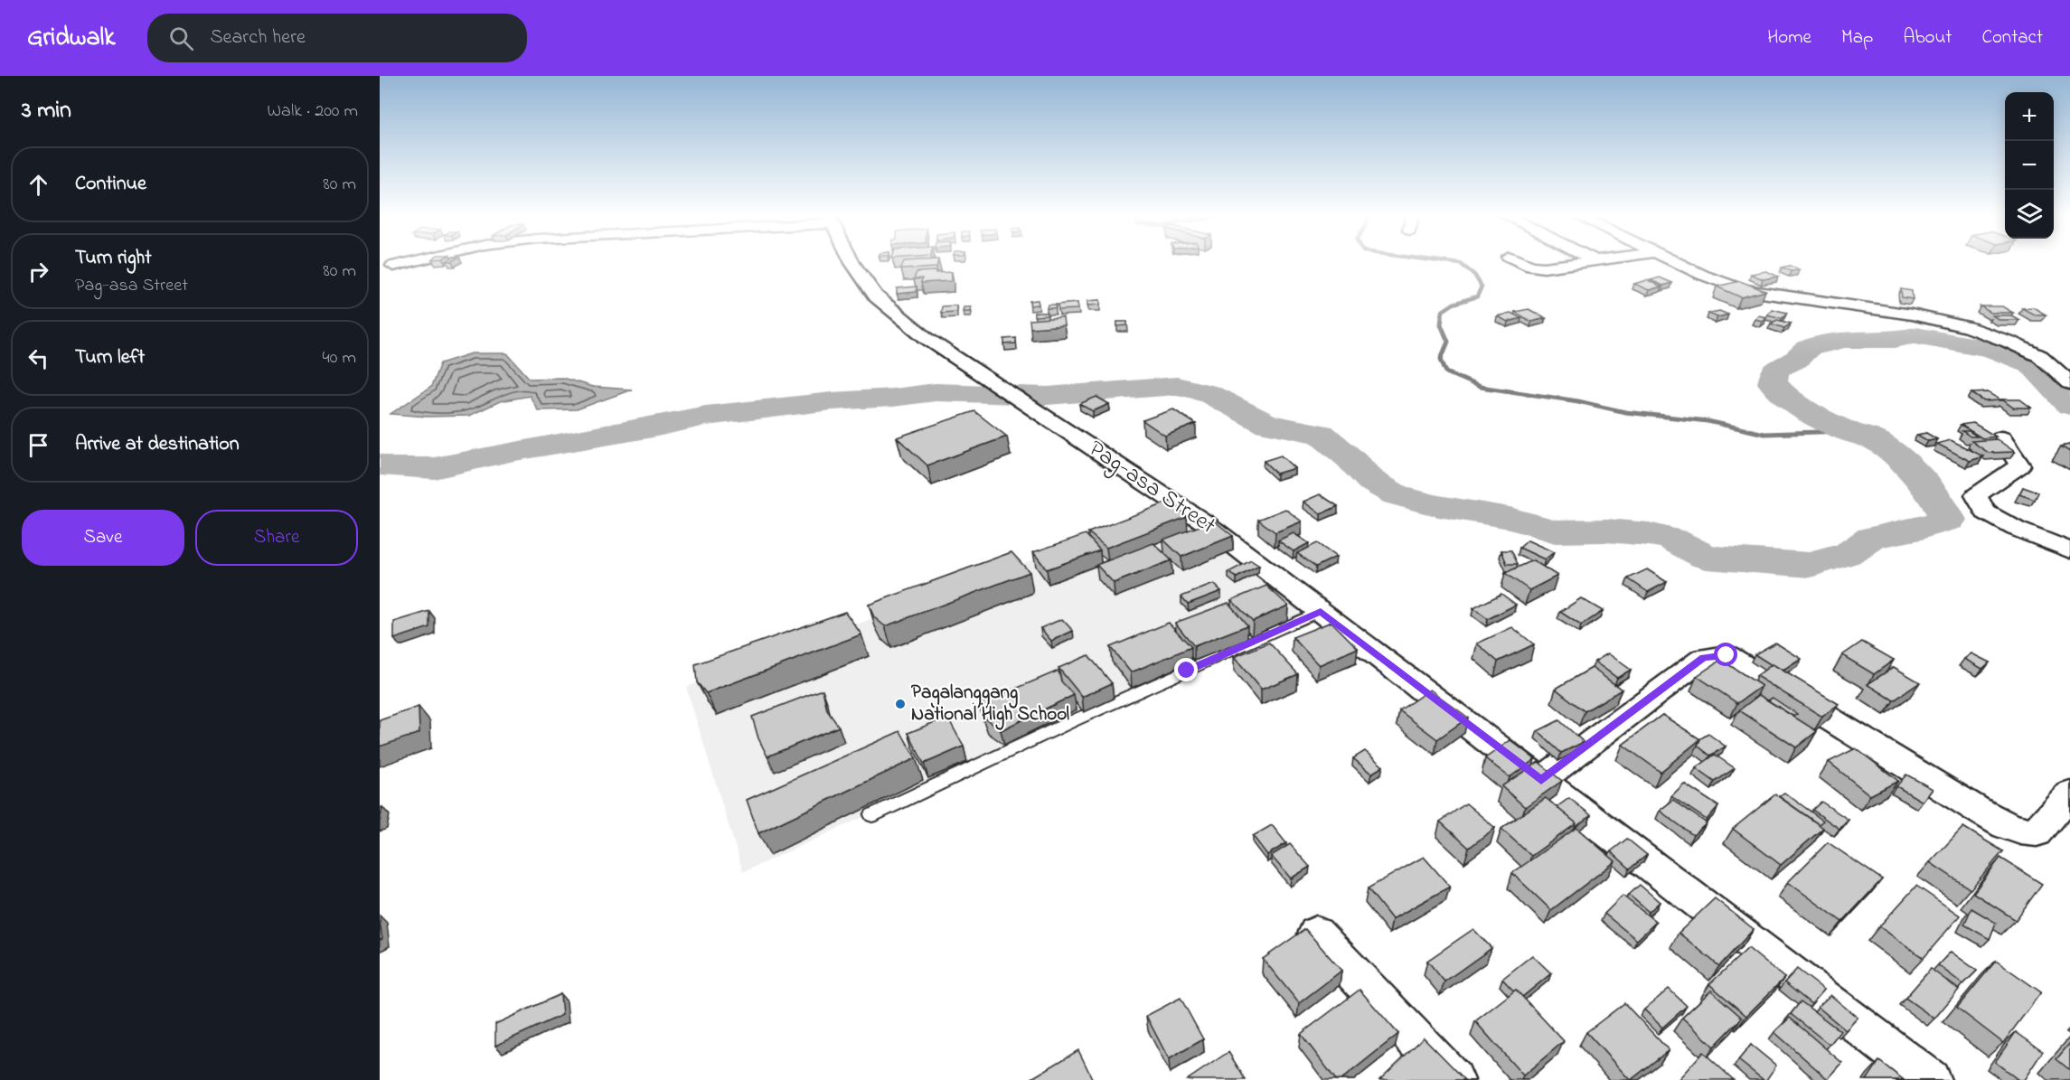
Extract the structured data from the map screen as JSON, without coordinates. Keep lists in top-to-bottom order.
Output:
{
  "streets": {
    "street": ["Pag-asa Street"]
  },
  "places": ["Pagalanggang National High School"],
  "page": {
    "header": "Gridwalk",
    "search": "Search here",
    "nav": [
      "Home",
      "Map",
      "About",
      "Contact"
    ],
    "heading": ["3 min", "Walk · 200 m"],
    "map_buttons": ["+", "−"],
    "list": [
      ["Continue", "80 m"],
      ["Turn right", "Pag-asa Street", "80 m"],
      ["Turn left", "40 m"],
      "Arrive at destination"
    ],
    "buttons": ["Save", "Share"]
  }
}
